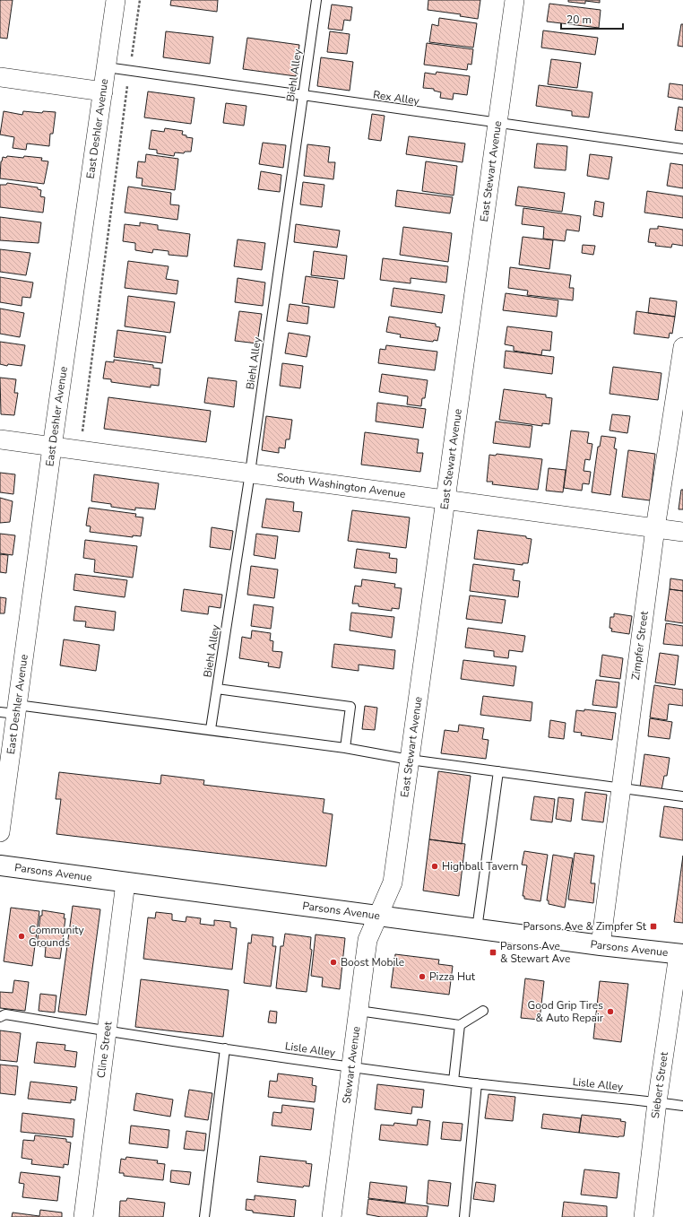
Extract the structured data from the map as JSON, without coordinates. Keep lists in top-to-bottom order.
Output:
{
  "streets": {
    "main road": ["Parsons Avenue"],
    "street": [
      "East Deshler Avenue",
      "East Stewart Avenue",
      "South Washington Avenue",
      "Zimpfer Street",
      "Cline Street",
      "Stewart Avenue",
      "Siebert Street"
    ],
    "lane": ["Biehl Alley", "Rex Alley", "Lisle Alley"]
  },
  "crossings": [
    ["Biehl Alley", "Rex Alley"],
    ["Biehl Alley", "South Washington Avenue"],
    ["Rex Alley", "East Deshler Avenue"],
    ["Rex Alley", "East Stewart Avenue"],
    ["East Deshler Avenue", "South Washington Avenue"],
    ["East Stewart Avenue", "South Washington Avenue"],
    ["East Stewart Avenue", "Parsons Avenue"],
    ["East Stewart Avenue", "Stewart Avenue"],
    ["South Washington Avenue", "Zimpfer Street"],
    ["Zimpfer Street", "Parsons Avenue"],
    ["Parsons Avenue", "Cline Street"],
    ["Parsons Avenue", "Stewart Avenue"],
    ["Parsons Avenue", "Siebert Street"],
    ["Lisle Alley", "Cline Street"],
    ["Lisle Alley", "Stewart Avenue"],
    ["Lisle Alley", "Siebert Street"]
  ],
  "places": {
    "other": [
      "Highball Tavern",
      "Community Grounds",
      "Boost Mobile",
      "Pizza Hut",
      "Good Grip Tires & Auto Repair"
    ],
    "transit": ["Parsons Ave & Zimpfer St", "Parsons Ave & Stewart Ave"]
  },
  "scale_bar": "20 m"
}
